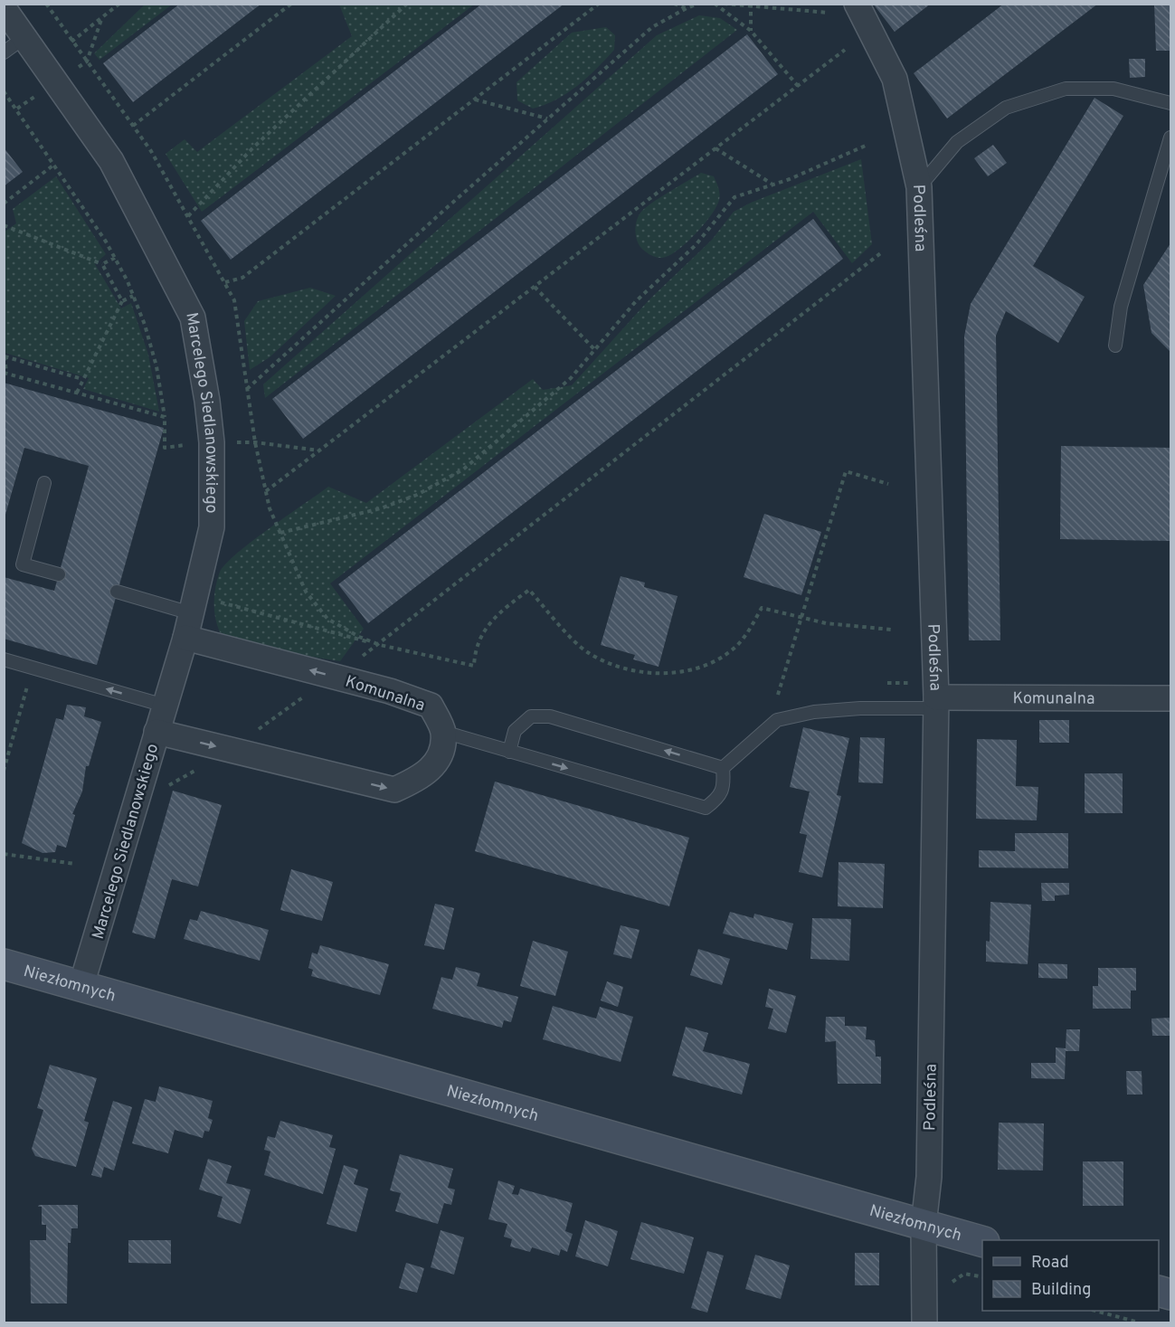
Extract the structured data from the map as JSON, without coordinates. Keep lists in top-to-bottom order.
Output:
{
  "streets": {
    "street": [
      "Podleśna",
      "Marcelego Siedlanowskiego",
      "Komunalna",
      "Niezłomnych"
    ]
  },
  "crossings": [
    ["Podleśna", "Komunalna"],
    ["Podleśna", "Niezłomnych"],
    ["Marcelego Siedlanowskiego", "Komunalna"],
    ["Marcelego Siedlanowskiego", "Niezłomnych"]
  ],
  "legend": ["Road", "Building"]
}
